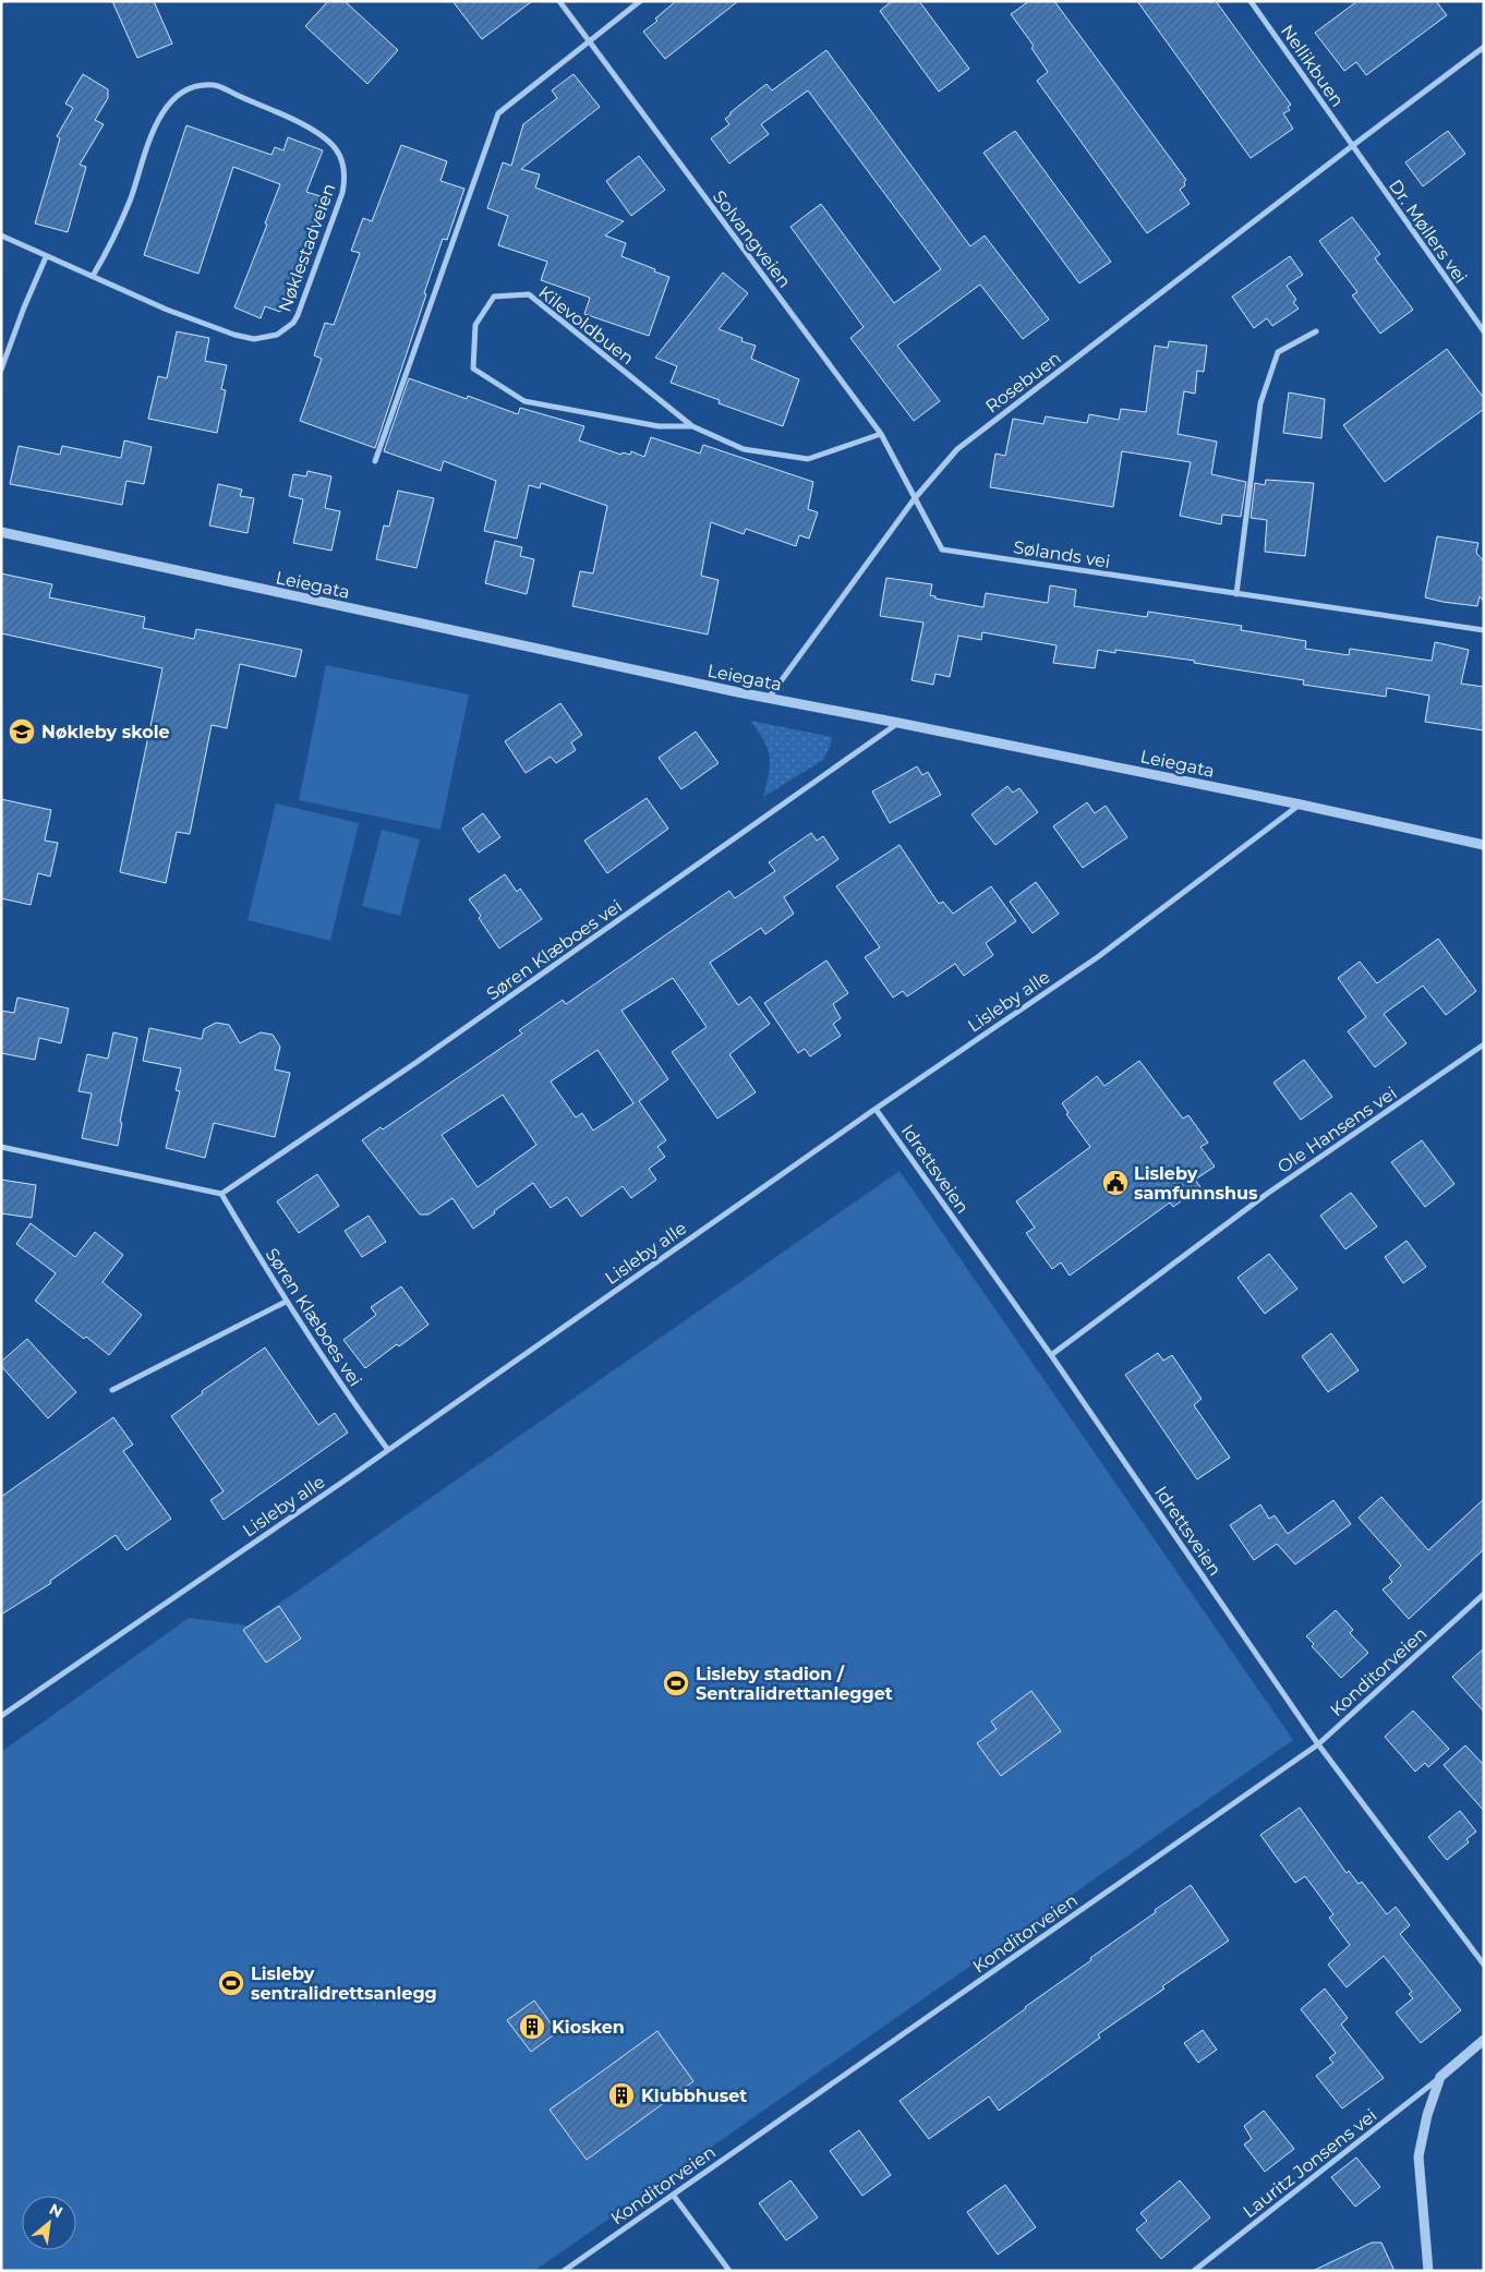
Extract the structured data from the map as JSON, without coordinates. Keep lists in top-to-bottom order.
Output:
{
  "streets": {
    "street": [
      "Nellikbuen",
      "Dr. Møllers vei",
      "Solvangveien",
      "Nøklestadveien",
      "Kilevoldbuen",
      "Rosebuen",
      "Sølands vei",
      "Leiegata",
      "Søren Klæboes vei",
      "Lisleby alle",
      "Ole Hansens vei",
      "Idrettsveien",
      "Konditorveien",
      "Lauritz Jonsens vei"
    ]
  },
  "crossings": [
    ["Nellikbuen", "Dr. Møllers vei"],
    ["Nellikbuen", "Rosebuen"],
    ["Dr. Møllers vei", "Rosebuen"],
    ["Solvangveien", "Kilevoldbuen"],
    ["Solvangveien", "Rosebuen"],
    ["Solvangveien", "Sølands vei"],
    ["Rosebuen", "Sølands vei"],
    ["Rosebuen", "Leiegata"],
    ["Leiegata", "Søren Klæboes vei"],
    ["Leiegata", "Lisleby alle"],
    ["Søren Klæboes vei", "Lisleby alle"],
    ["Lisleby alle", "Idrettsveien"],
    ["Ole Hansens vei", "Idrettsveien"],
    ["Idrettsveien", "Konditorveien"]
  ],
  "places": {
    "school or university": ["Nøkleby skole"],
    "public building": ["Lisleby samfunnshus"],
    "sports": ["Lisleby stadion / Sentralidrettanlegget", "Lisleby sentralidrettsanlegg"],
    "building": ["Kiosken", "Klubbhuset"]
  },
  "north": "top right"
}
